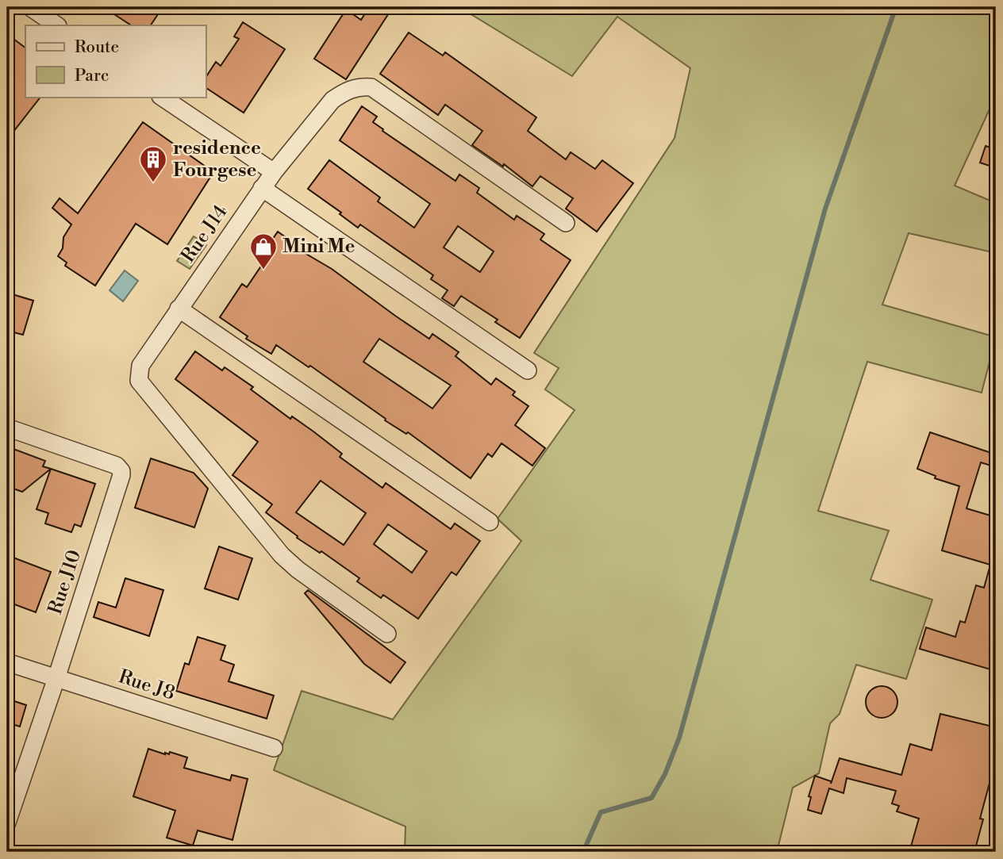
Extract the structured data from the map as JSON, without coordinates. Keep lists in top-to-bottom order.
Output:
{
  "streets": {
    "street": ["Rue J14", "Rue J10", "Rue J8"]
  },
  "crossings": [
    ["Rue J10", "Rue J8"]
  ],
  "places": {
    "building": ["residence Fourgese"],
    "shop": ["Mini Me"]
  },
  "legend": ["Route", "Parc"]
}
